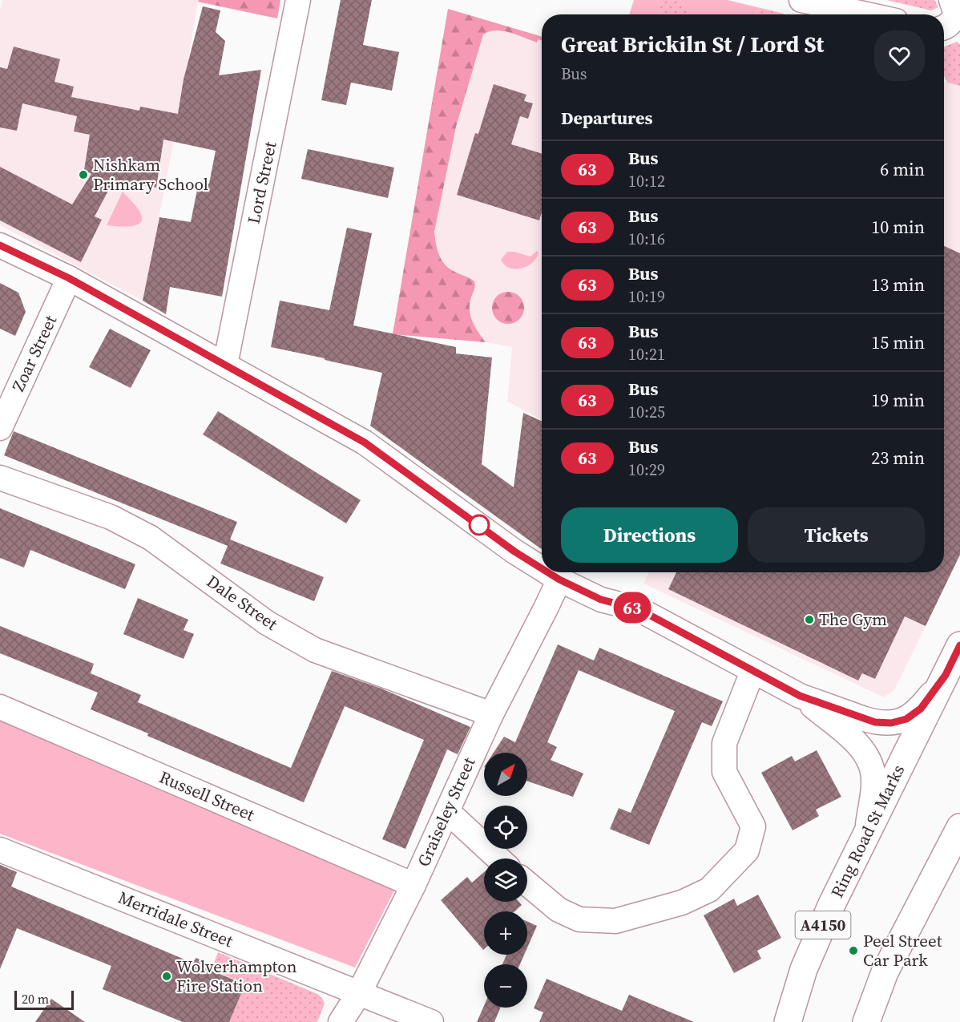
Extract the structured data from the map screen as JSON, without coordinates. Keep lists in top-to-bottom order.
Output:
{
  "streets": {
    "highway": ["Ring Road St Marks", "A4150"],
    "street": [
      "Lord Street",
      "Zoar Street",
      "Dale Street",
      "Russell Street",
      "Graiseley Street",
      "Merridale Street"
    ]
  },
  "crossings": [
    ["Dale Street", "Graiseley Street"],
    ["Russell Street", "Graiseley Street"],
    ["Graiseley Street", "Merridale Street"]
  ],
  "places": [
    "Nishkam Primary School",
    "The Gym",
    "Peel Street Car Park",
    "Wolverhampton Fire Station"
  ],
  "lines": ["bus line 63"],
  "scale_bar": "20 m",
  "north": "top right",
  "page": {
    "on_map": "63",
    "heading": [
      ["Great Brickiln St / Lord St", "Bus"],
      "Departures"
    ],
    "list": [
      {
        "mark": "63",
        "name": "Bus",
        "note": "10:12",
        "value": "6 min"
      },
      {
        "mark": "63",
        "name": "Bus",
        "note": "10:16",
        "value": "10 min"
      },
      {
        "mark": "63",
        "name": "Bus",
        "note": "10:19",
        "value": "13 min"
      },
      {
        "mark": "63",
        "name": "Bus",
        "note": "10:21",
        "value": "15 min"
      },
      {
        "mark": "63",
        "name": "Bus",
        "note": "10:25",
        "value": "19 min"
      },
      {
        "mark": "63",
        "name": "Bus",
        "note": "10:29",
        "value": "23 min"
      }
    ],
    "buttons": ["Directions", "Tickets"],
    "map_buttons": ["+", "−"],
    "scale": "20 m"
  }
}
